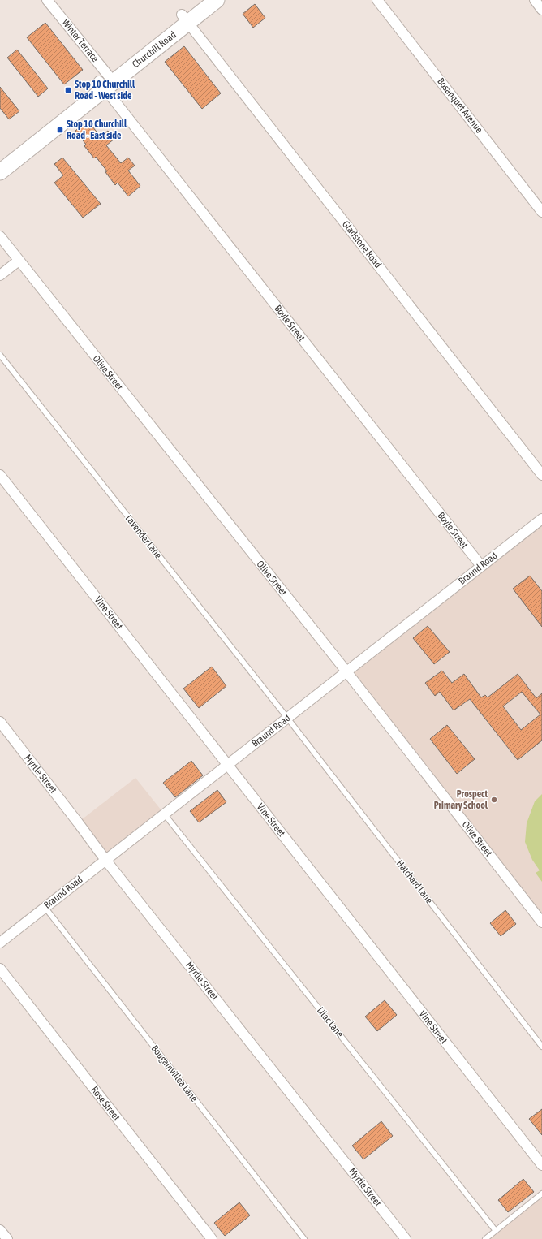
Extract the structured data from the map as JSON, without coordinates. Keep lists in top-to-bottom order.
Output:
{
  "streets": {
    "main road": ["Churchill Road"],
    "street": [
      "Winter Terrace",
      "Bosanquet Avenue",
      "Gladstone Road",
      "Boyle Street",
      "Olive Street",
      "Braund Road",
      "Vine Street",
      "Myrtle Street",
      "Rose Street"
    ],
    "lane": [
      "Lavender Lane",
      "Hatchard Lane",
      "Lilac Lane",
      "Bougainvillea Lane"
    ]
  },
  "crossings": [
    ["Winter Terrace", "Churchill Road"],
    ["Winter Terrace", "Boyle Street"],
    ["Churchill Road", "Gladstone Road"],
    ["Churchill Road", "Boyle Street"],
    ["Boyle Street", "Braund Road"],
    ["Olive Street", "Braund Road"],
    ["Lavender Lane", "Braund Road"],
    ["Lavender Lane", "Hatchard Lane"],
    ["Braund Road", "Vine Street"],
    ["Braund Road", "Myrtle Street"],
    ["Braund Road", "Hatchard Lane"],
    ["Braund Road", "Lilac Lane"],
    ["Braund Road", "Bougainvillea Lane"]
  ],
  "places": {
    "transit": ["Stop 10 Churchill Road - West side", "Stop 10 Churchill Road - East side"],
    "other": ["Prospect Primary School"]
  }
}
